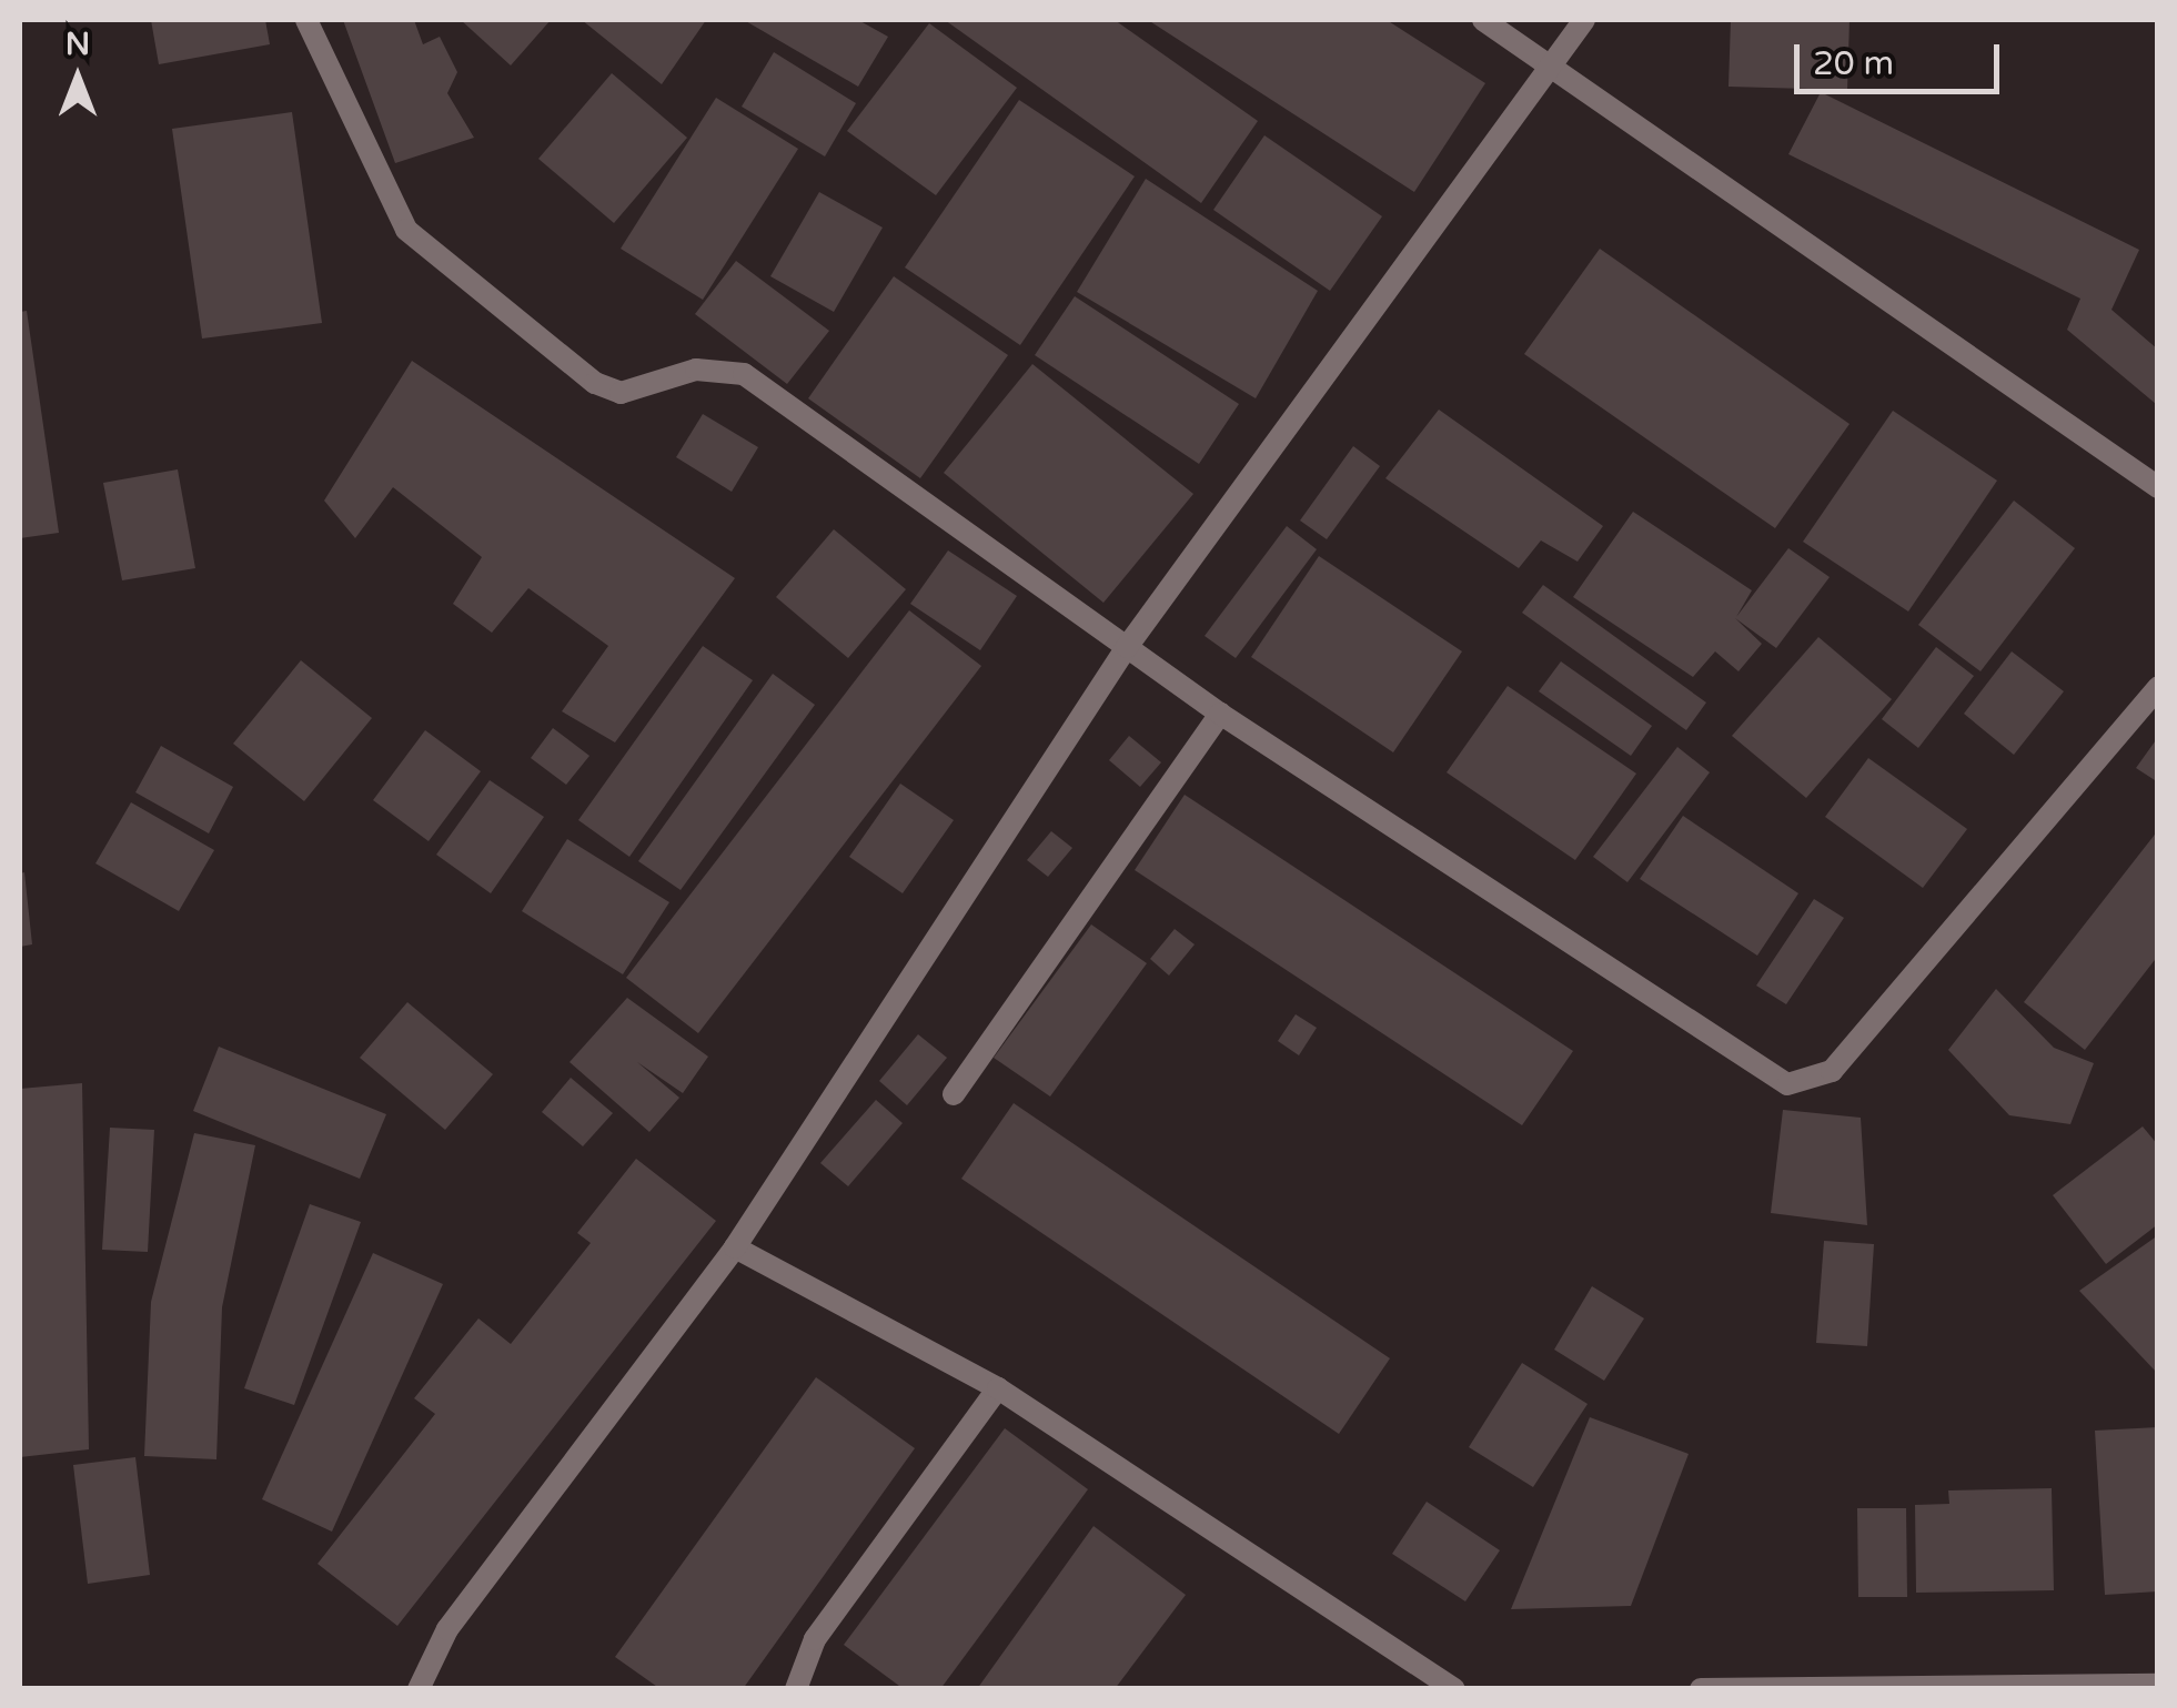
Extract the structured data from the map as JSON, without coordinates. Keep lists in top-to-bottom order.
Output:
{
  "scale_bar": "20 m",
  "north": "top"
}
